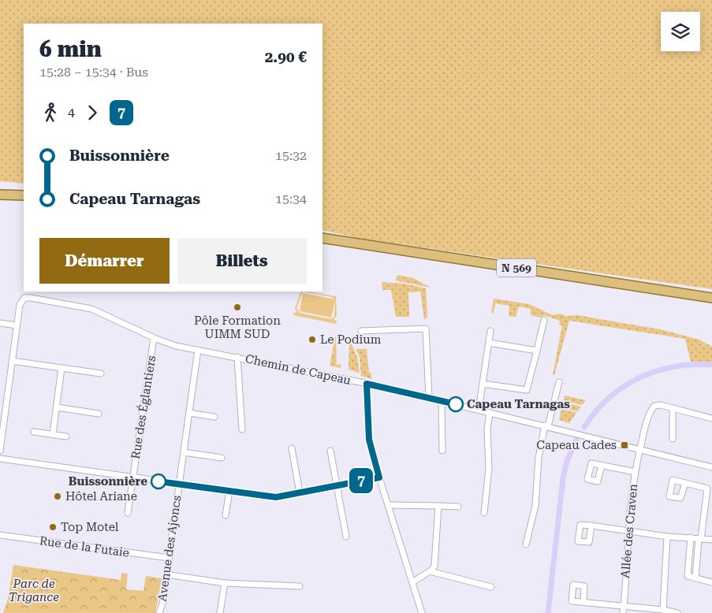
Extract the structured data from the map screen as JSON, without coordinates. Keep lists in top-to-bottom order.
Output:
{
  "streets": {
    "main road": ["N 569"],
    "street": [
      "Chemin de Capeau",
      "Rue des Églantiers",
      "Allée des Craven",
      "Rue de la Futaie",
      "Avenue des Ajoncs"
    ]
  },
  "crossings": [
    ["Chemin de Capeau", "Rue des Églantiers"],
    ["Chemin de Capeau", "Allée des Craven"],
    ["Chemin de Capeau", "Avenue des Ajoncs"],
    ["Rue de la Futaie", "Avenue des Ajoncs"]
  ],
  "parks": ["Parc de Trigance"],
  "places": {
    "other": [
      "Pôle Formation UIMM SUD",
      "Le Podium",
      "Capeau Tarnagas",
      "Buissonnière",
      "Hôtel Ariane",
      "Top Motel"
    ],
    "transit": ["Capeau Cades"]
  },
  "lines": ["bus line 7"],
  "page": {
    "on_map": "7",
    "heading": ["6 min", "15:28 – 15:34 · Bus", "2.90 €"],
    "legs": ["4", "7"],
    "list": [
      {
        "name": "Buissonnière",
        "value": "15:32"
      },
      {
        "name": "Capeau Tarnagas",
        "value": "15:34"
      }
    ],
    "buttons": ["Démarrer", "Billets"]
  }
}
